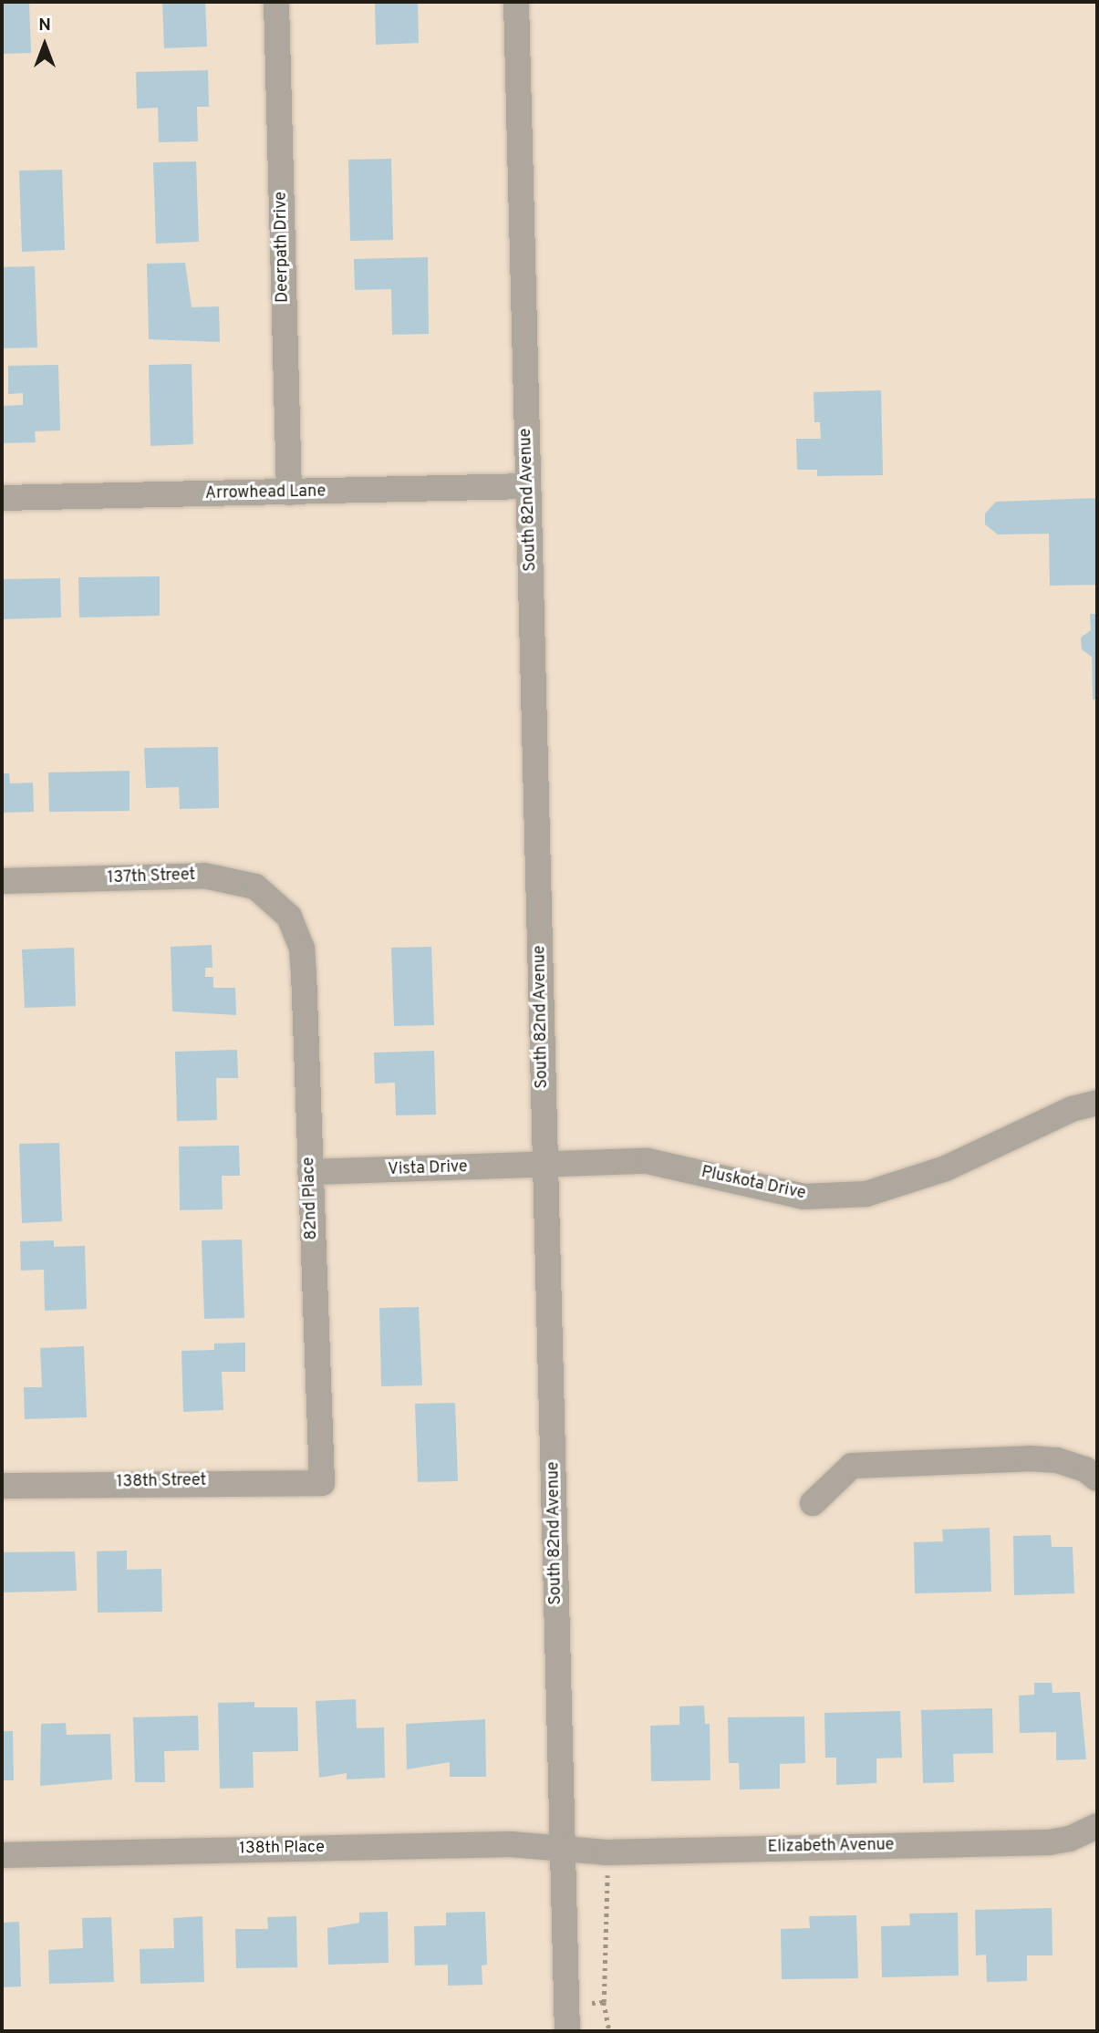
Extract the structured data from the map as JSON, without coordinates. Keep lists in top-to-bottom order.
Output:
{
  "streets": {
    "street": [
      "Deerpath Drive",
      "Arrowhead Lane",
      "South 82nd Avenue",
      "137th Street",
      "Vista Drive",
      "Pluskota Drive",
      "82nd Place",
      "138th Street",
      "Elizabeth Avenue",
      "138th Place"
    ]
  },
  "crossings": [
    ["Deerpath Drive", "Arrowhead Lane"],
    ["Arrowhead Lane", "South 82nd Avenue"],
    ["South 82nd Avenue", "Vista Drive"],
    ["South 82nd Avenue", "Pluskota Drive"],
    ["South 82nd Avenue", "Elizabeth Avenue"],
    ["South 82nd Avenue", "138th Place"],
    ["137th Street", "82nd Place"],
    ["Vista Drive", "Pluskota Drive"],
    ["Vista Drive", "82nd Place"],
    ["82nd Place", "138th Street"],
    ["Elizabeth Avenue", "138th Place"]
  ],
  "north": "top"
}
